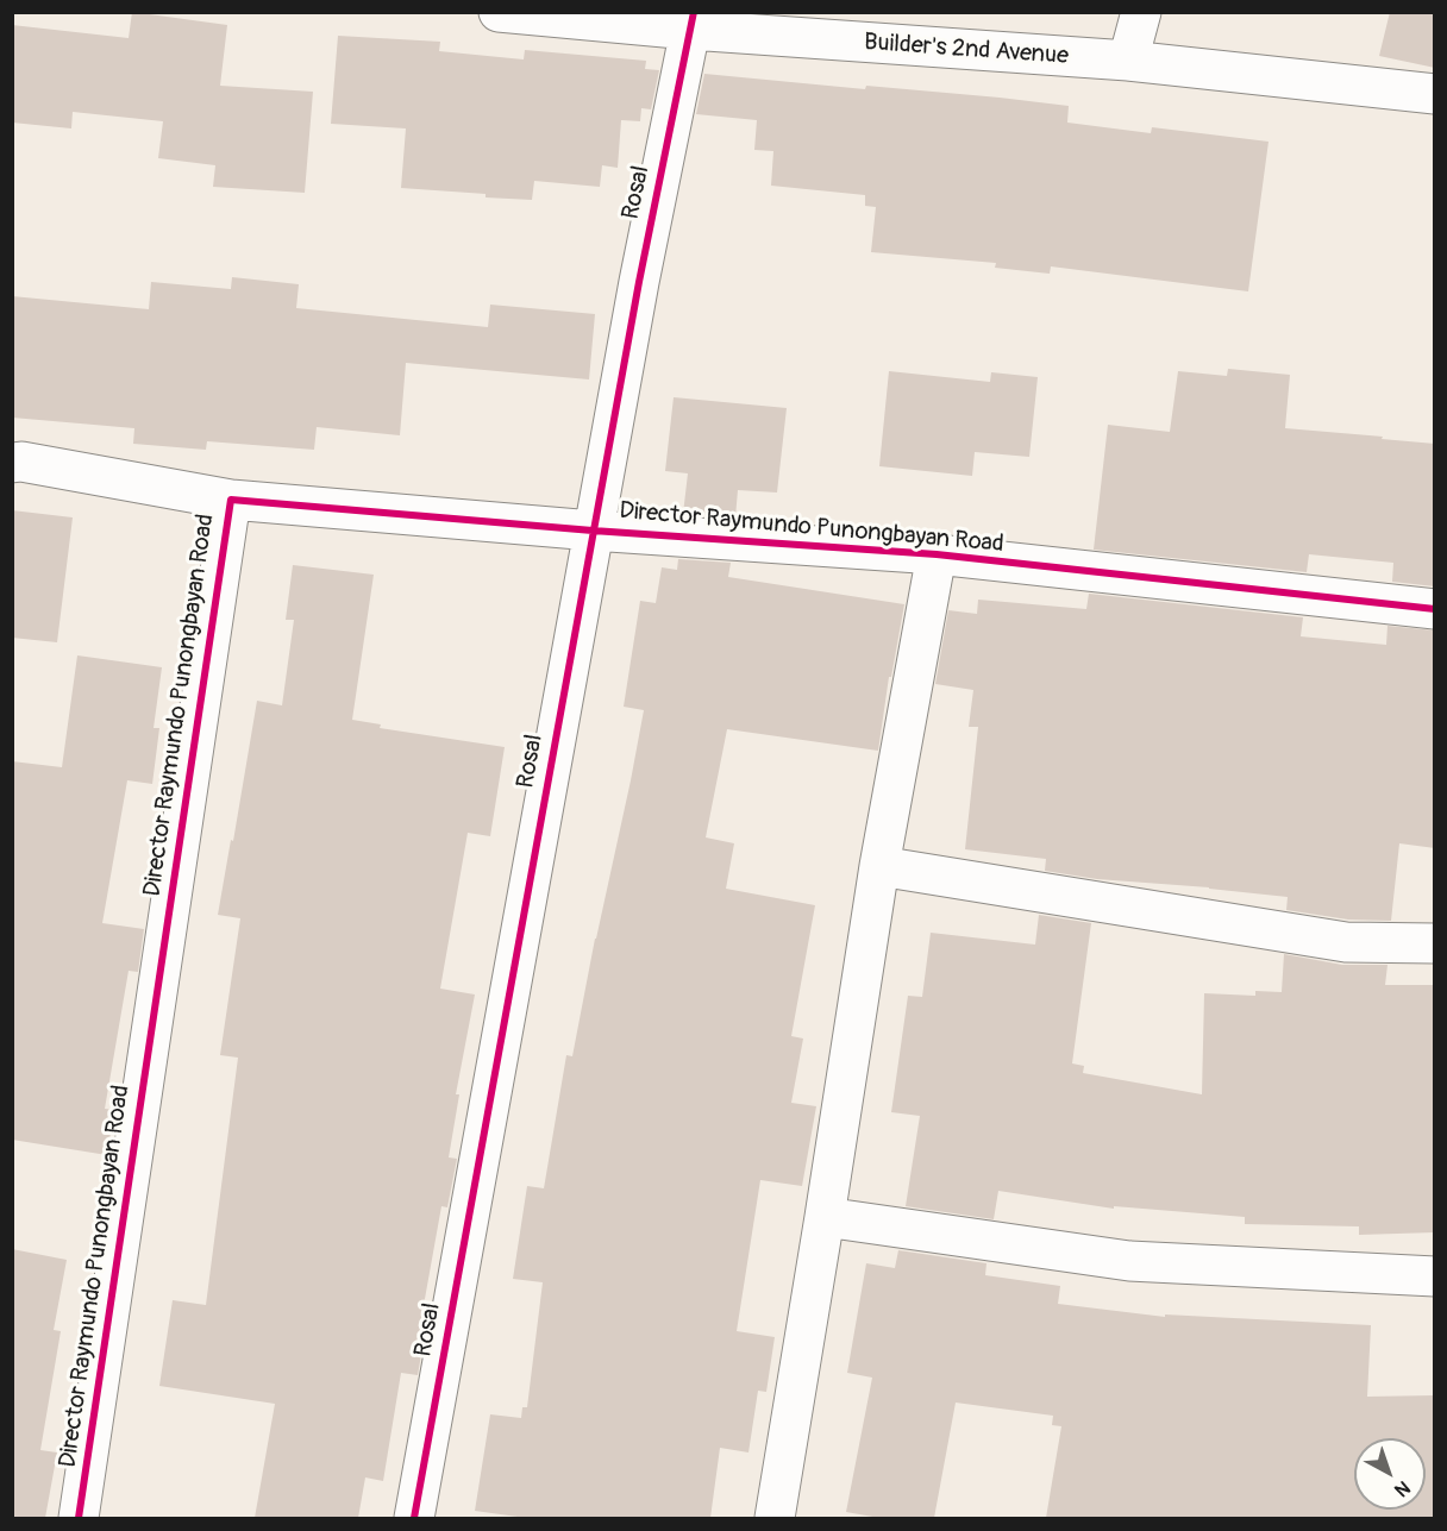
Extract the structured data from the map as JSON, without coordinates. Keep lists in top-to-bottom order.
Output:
{
  "streets": {
    "street": ["Builder's 2nd Avenue", "Rosal", "Director Raymundo Punongbayan Road"]
  },
  "crossings": [
    ["Builder's 2nd Avenue", "Rosal"],
    ["Rosal", "Director Raymundo Punongbayan Road"]
  ],
  "north": "bottom right"
}
